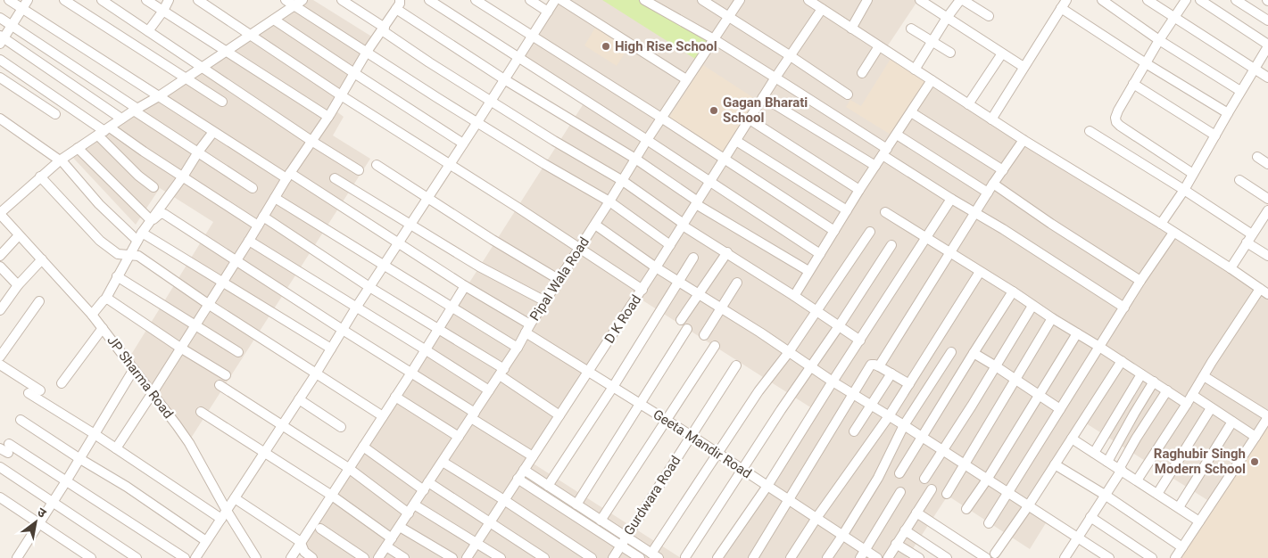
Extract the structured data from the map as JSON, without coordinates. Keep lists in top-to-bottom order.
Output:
{
  "streets": {
    "street": [
      "Pipal Wala Road",
      "D K Road",
      "JP Sharma Road",
      "Geeta Mandir Road",
      "Gurdwara Road"
    ]
  },
  "crossings": [
    ["Pipal Wala Road", "Geeta Mandir Road"],
    ["D K Road", "Geeta Mandir Road"],
    ["Geeta Mandir Road", "Gurdwara Road"]
  ],
  "places": ["High Rise School", "Gagan Bharati School", "Raghubir Singh Modern School"],
  "north": "top right"
}
